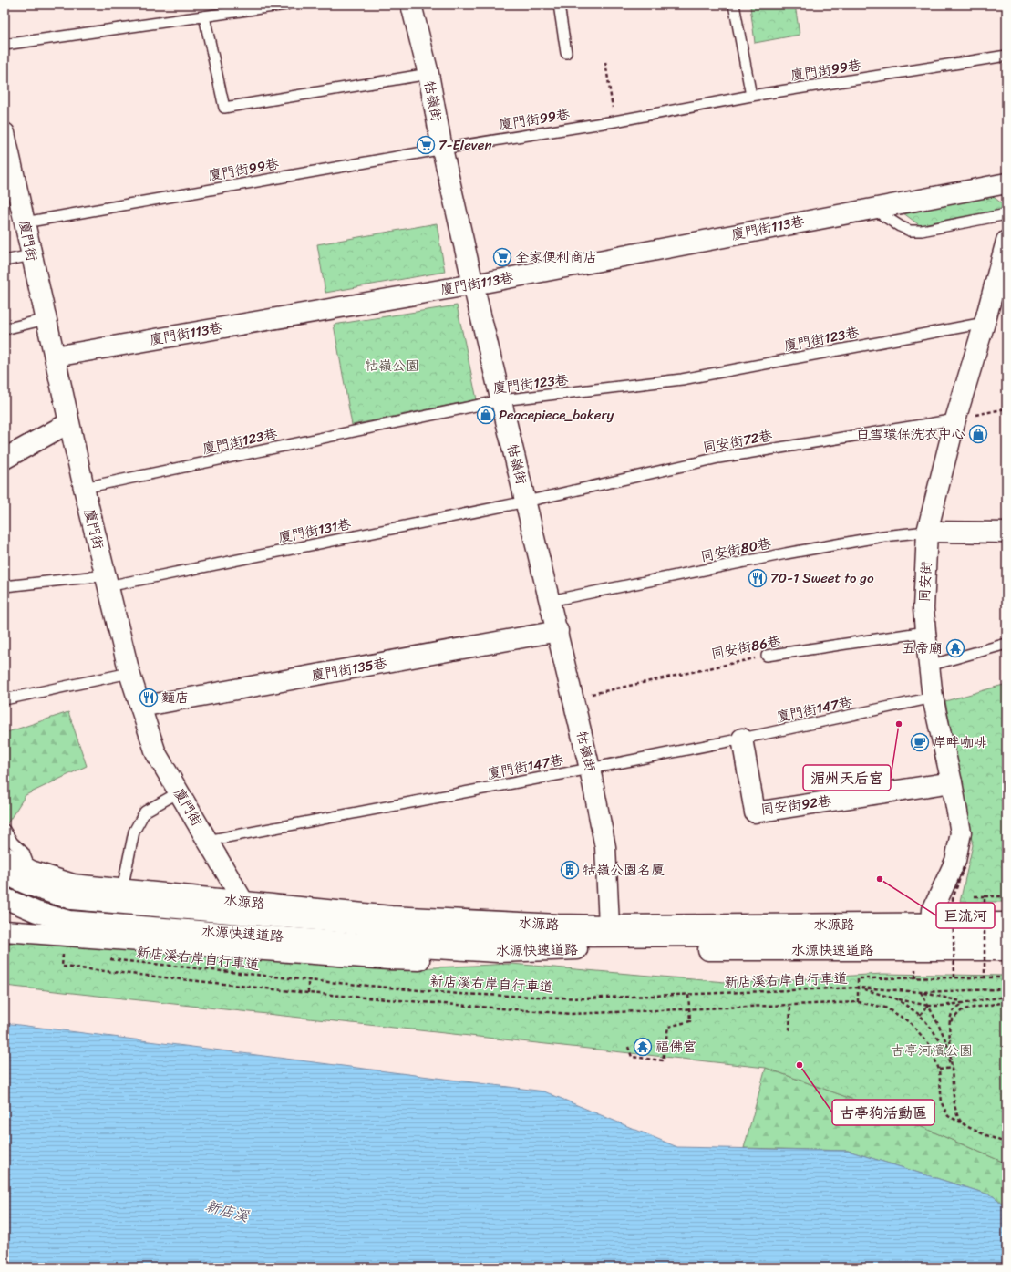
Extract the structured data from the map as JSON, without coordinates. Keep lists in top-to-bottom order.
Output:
{
  "streets": {
    "main road": [
      "牯嶺街",
      "廈門街113巷",
      "廈門街",
      "同安街",
      "廈門街135巷",
      "同安街92巷",
      "水源路",
      "水源快速道路"
    ],
    "lane": [
      "廈門街99巷",
      "廈門街123巷",
      "同安街72巷",
      "廈門街131巷",
      "同安街80巷",
      "同安街86巷",
      "廈門街147巷"
    ],
    "path": ["新店溪右岸自行車道"]
  },
  "crossings": [
    ["廈門街99巷", "牯嶺街"],
    ["廈門街99巷", "廈門街"],
    ["牯嶺街", "廈門街113巷"],
    ["牯嶺街", "廈門街123巷"],
    ["牯嶺街", "同安街72巷"],
    ["牯嶺街", "廈門街131巷"],
    ["牯嶺街", "同安街80巷"],
    ["牯嶺街", "同安街86巷"],
    ["牯嶺街", "廈門街135巷"],
    ["牯嶺街", "廈門街147巷"],
    ["牯嶺街", "水源路"],
    ["廈門街113巷", "廈門街"],
    ["廈門街", "廈門街123巷"],
    ["廈門街", "廈門街131巷"],
    ["廈門街", "廈門街135巷"],
    ["廈門街", "廈門街147巷"],
    ["廈門街", "水源路"],
    ["廈門街123巷", "同安街"],
    ["同安街72巷", "廈門街131巷"],
    ["同安街72巷", "同安街"],
    ["同安街80巷", "同安街"],
    ["同安街", "同安街86巷"],
    ["同安街", "廈門街147巷"],
    ["同安街", "同安街92巷"],
    ["同安街", "水源路"],
    ["廈門街147巷", "同安街92巷"],
    ["水源路", "水源快速道路"]
  ],
  "water": ["新店溪"],
  "parks": ["牯嶺公園", "古亭河濱公園"],
  "places": {
    "supermarket": ["7-Eleven", "全家便利商店"],
    "shop": ["Peacepiece_bakery", "白雪環保洗衣中心"],
    "restaurant": ["70-1 Sweet to go", "麵店"],
    "temple": ["五帝廟", "福佛宮"],
    "other": ["湄州天后宮", "巨流河", "古亭狗活動區"],
    "cafe": ["岸畔咖啡"],
    "building": ["牯嶺公園名廈"]
  }
}
